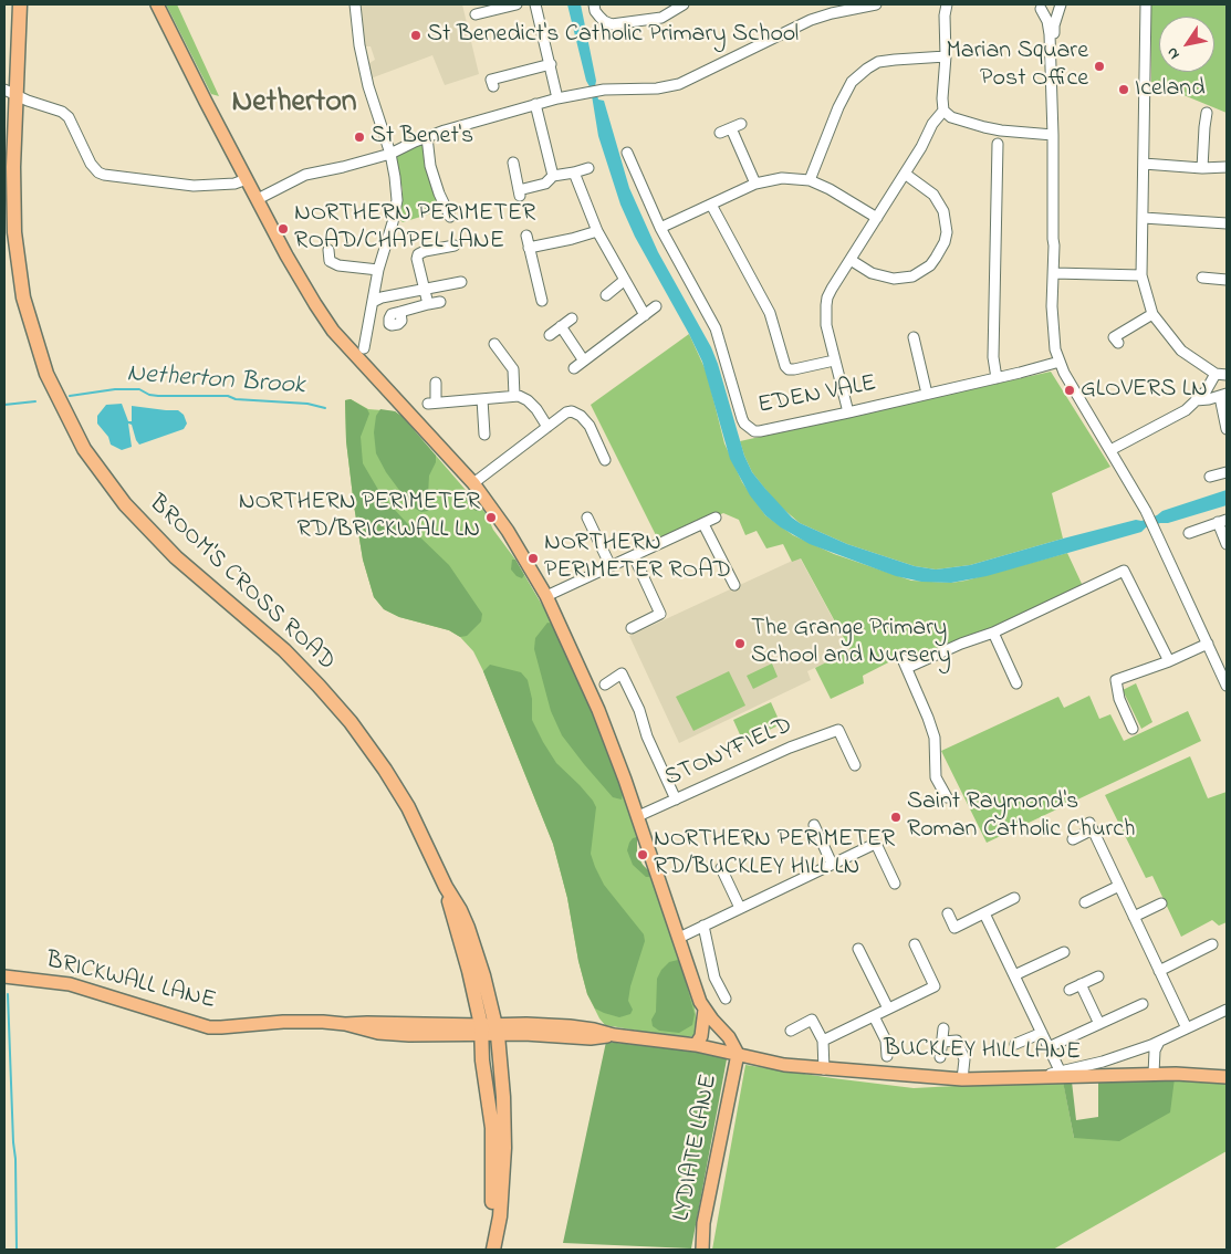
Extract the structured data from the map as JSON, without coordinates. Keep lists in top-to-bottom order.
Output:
{
  "streets": {
    "highway": ["BROOM'S CROSS ROAD"],
    "main road": ["BRICKWALL LANE", "BUCKLEY HILL LANE", "LYDIATE LANE"],
    "street": ["EDEN VALE", "STONYFIELD"]
  },
  "crossings": [
    ["BROOM'S CROSS ROAD", "BRICKWALL LANE"],
    ["BRICKWALL LANE", "BUCKLEY HILL LANE"],
    ["BRICKWALL LANE", "LYDIATE LANE"],
    ["BUCKLEY HILL LANE", "LYDIATE LANE"]
  ],
  "districts": ["Netherton"],
  "water": ["Netherton Brook"],
  "places": [
    "St Benedict's Catholic Primary School",
    "Marian Square Post Office",
    "Iceland",
    "St Benet's",
    "NORTHERN PERIMETER ROAD/CHAPEL LANE",
    "GLOVERS LN",
    "NORTHERN PERIMETER RD/BRICKWALL LN",
    "NORTHERN PERIMETER ROAD",
    "The Grange Primary School and Nursery",
    "Saint Raymond's Roman Catholic Church",
    "NORTHERN PERIMETER RD/BUCKLEY HILL LN"
  ],
  "north": "bottom left"
}
